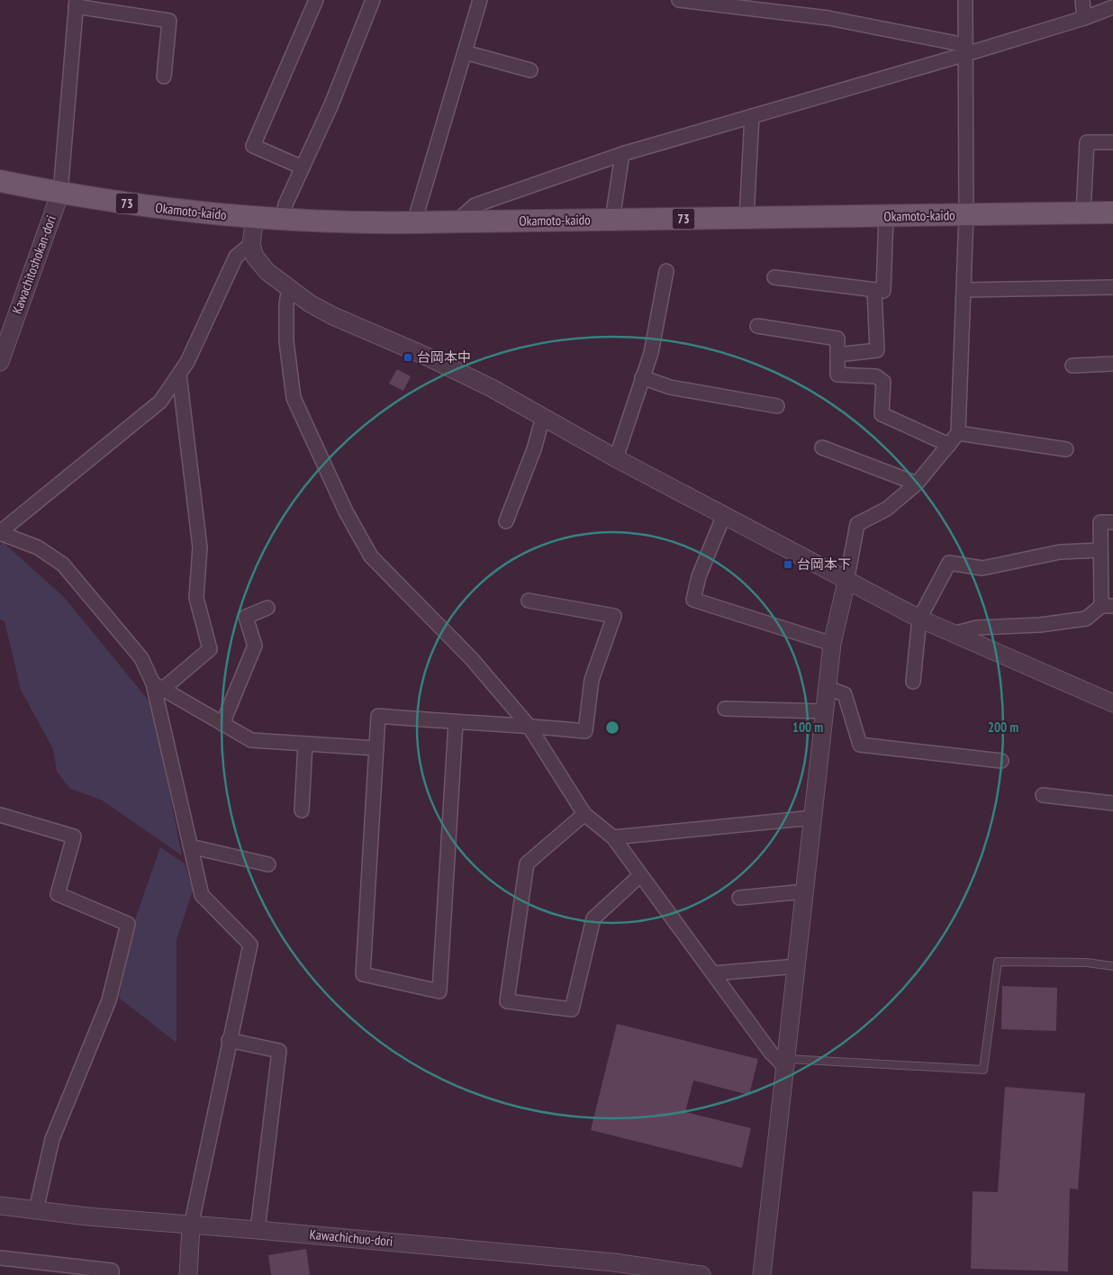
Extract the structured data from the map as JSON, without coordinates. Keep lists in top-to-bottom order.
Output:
{
  "streets": {
    "main road": ["73", "Okamoto-kaido"],
    "street": ["Kawachitoshokan-dori", "Kawachichuo-dori"]
  },
  "crossings": [
    ["Okamoto-kaido", "Kawachitoshokan-dori"]
  ],
  "places": {
    "transit": ["台岡本中", "台岡本下"]
  },
  "rings": ["100 m", "200 m"]
}
